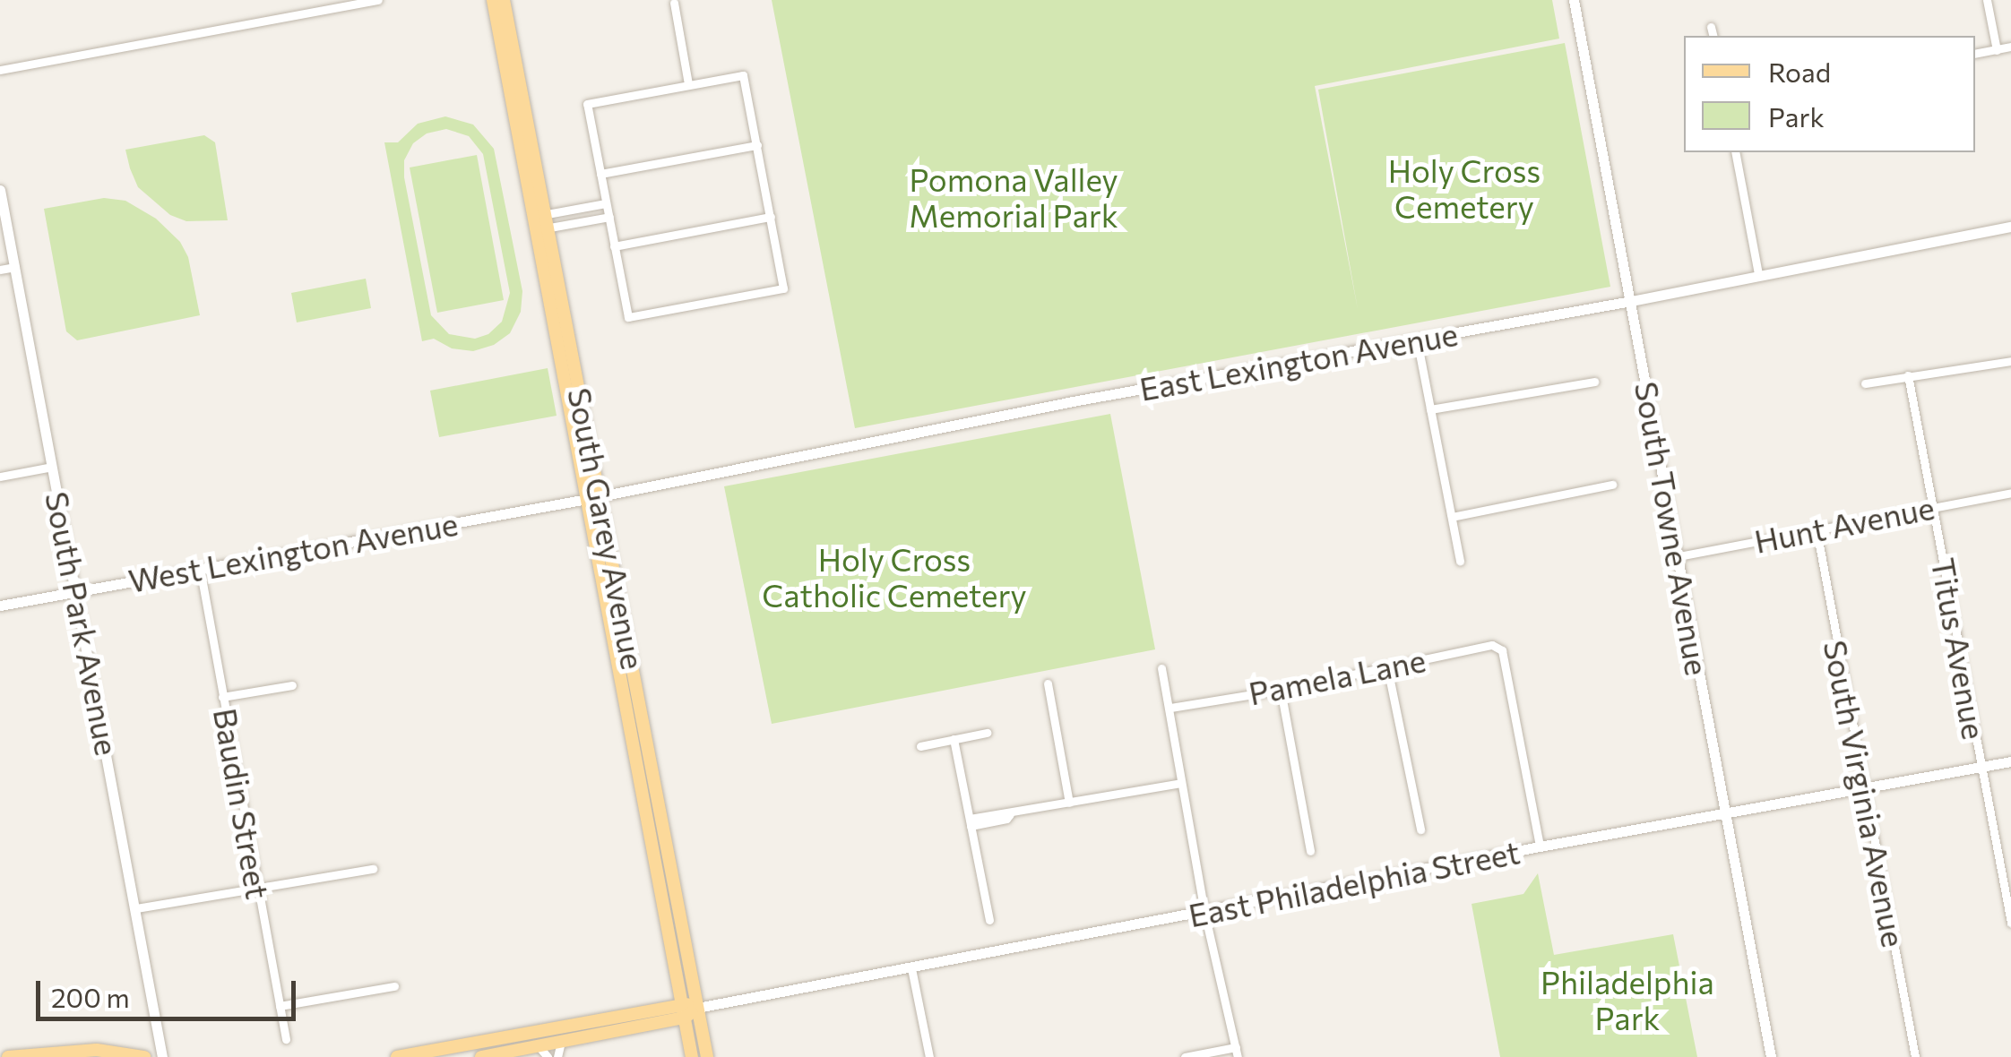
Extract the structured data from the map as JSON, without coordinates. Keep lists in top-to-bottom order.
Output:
{
  "streets": {
    "main road": ["South Garey Avenue"],
    "street": [
      "East Lexington Avenue",
      "Hunt Avenue",
      "South Towne Avenue",
      "West Lexington Avenue",
      "South Park Avenue",
      "Titus Avenue",
      "Pamela Lane",
      "South Virginia Avenue",
      "Baudin Street",
      "East Philadelphia Street"
    ]
  },
  "crossings": [
    ["East Lexington Avenue", "South Garey Avenue"],
    ["East Lexington Avenue", "South Towne Avenue"],
    ["East Lexington Avenue", "West Lexington Avenue"],
    ["Hunt Avenue", "South Towne Avenue"],
    ["Hunt Avenue", "Titus Avenue"],
    ["Hunt Avenue", "South Virginia Avenue"],
    ["South Garey Avenue", "West Lexington Avenue"],
    ["South Garey Avenue", "East Philadelphia Street"],
    ["South Towne Avenue", "East Philadelphia Street"],
    ["West Lexington Avenue", "South Park Avenue"],
    ["West Lexington Avenue", "Baudin Street"],
    ["Titus Avenue", "East Philadelphia Street"],
    ["Pamela Lane", "East Philadelphia Street"],
    ["South Virginia Avenue", "East Philadelphia Street"]
  ],
  "parks": [
    "Holy Cross Cemetery",
    "Pomona Valley Memorial Park",
    "Holy Cross Catholic Cemetery",
    "Philadelphia Park"
  ],
  "legend": ["Road", "Park"],
  "scale_bar": "200 m"
}
